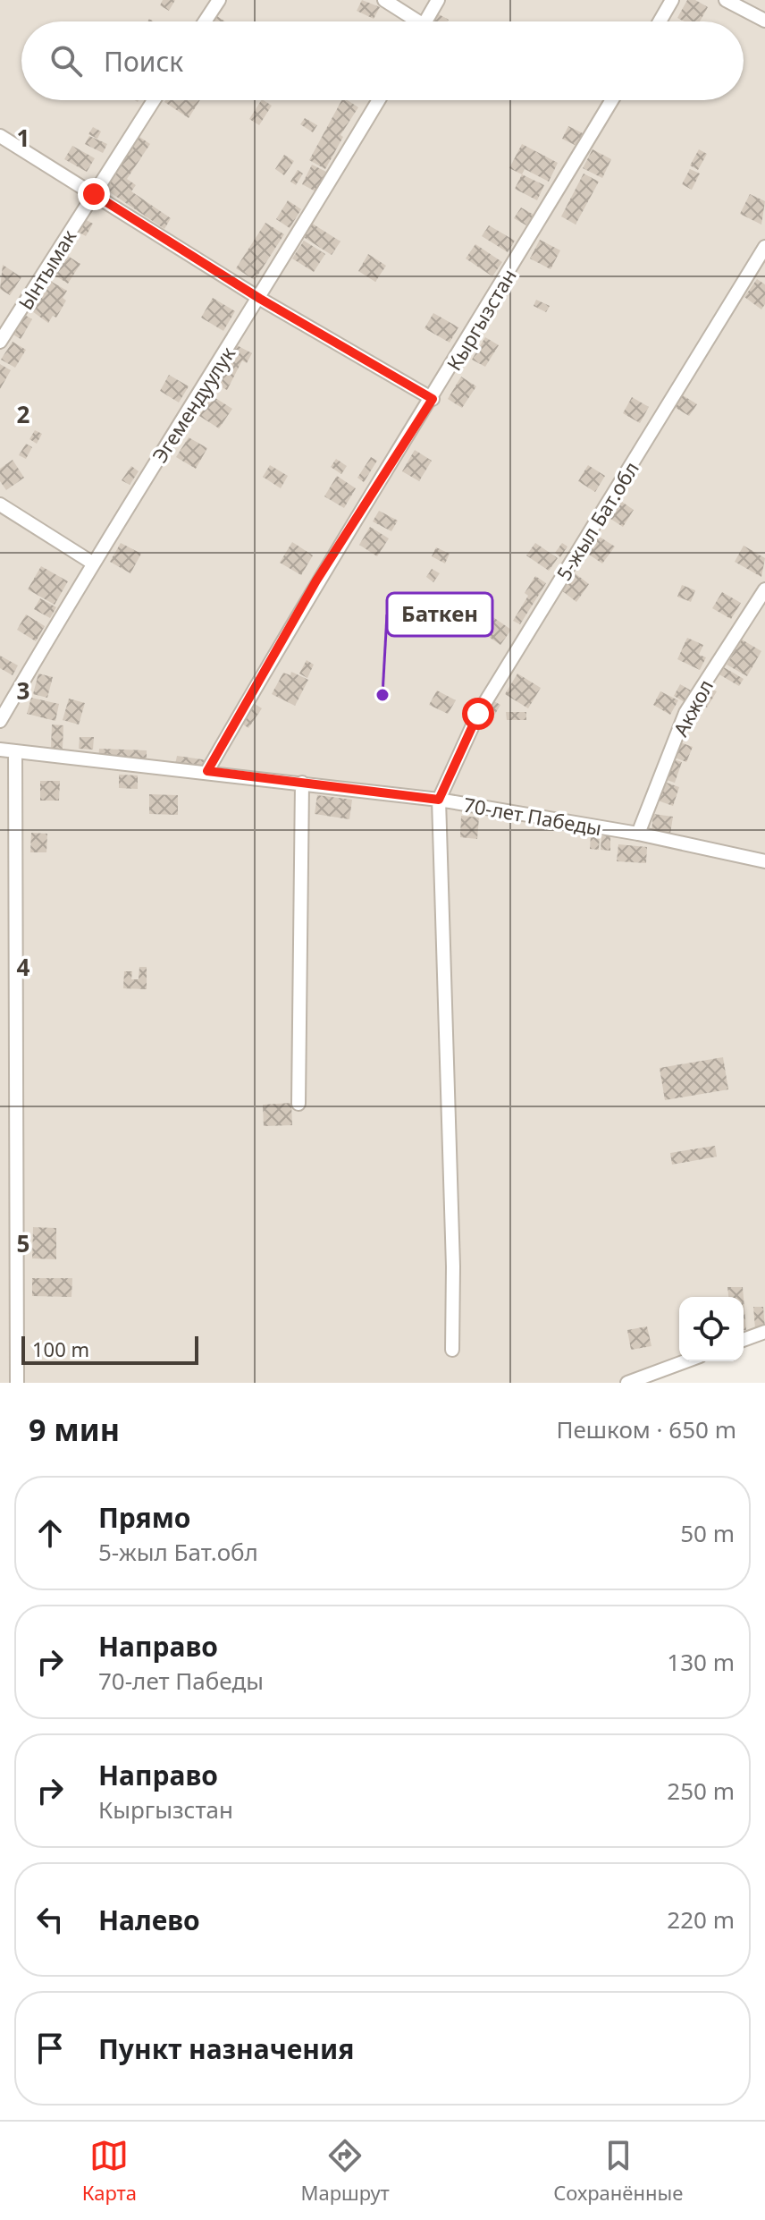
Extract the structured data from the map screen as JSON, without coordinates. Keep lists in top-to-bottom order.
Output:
{
  "streets": {
    "street": [
      "Ынтымак",
      "Кыргызстан",
      "Эгемендуулук",
      "5-жыл Бат.обл",
      "Акжол",
      "70-лет Пабеды"
    ]
  },
  "crossings": [
    ["Кыргызстан", "70-лет Пабеды"],
    ["5-жыл Бат.обл", "70-лет Пабеды"],
    ["Акжол", "70-лет Пабеды"]
  ],
  "places": ["Баткен"],
  "scale_bar": "100 m",
  "page": {
    "search": "Поиск",
    "scale": "100 m",
    "heading": ["9 мин", "Пешком · 650 m"],
    "list": [
      ["Прямо", "5-жыл Бат.обл", "50 m"],
      ["Направо", "70-лет Пабеды", "130 m"],
      ["Направо", "Кыргызстан", "250 m"],
      ["Налево", "220 m"],
      "Пункт назначения"
    ],
    "nav": ["Карта", "Маршрут", "Сохранённые"]
  },
  "grid": {
    "rows": [
      "1",
      "2",
      "3",
      "4",
      "5"
    ]
  }
}
